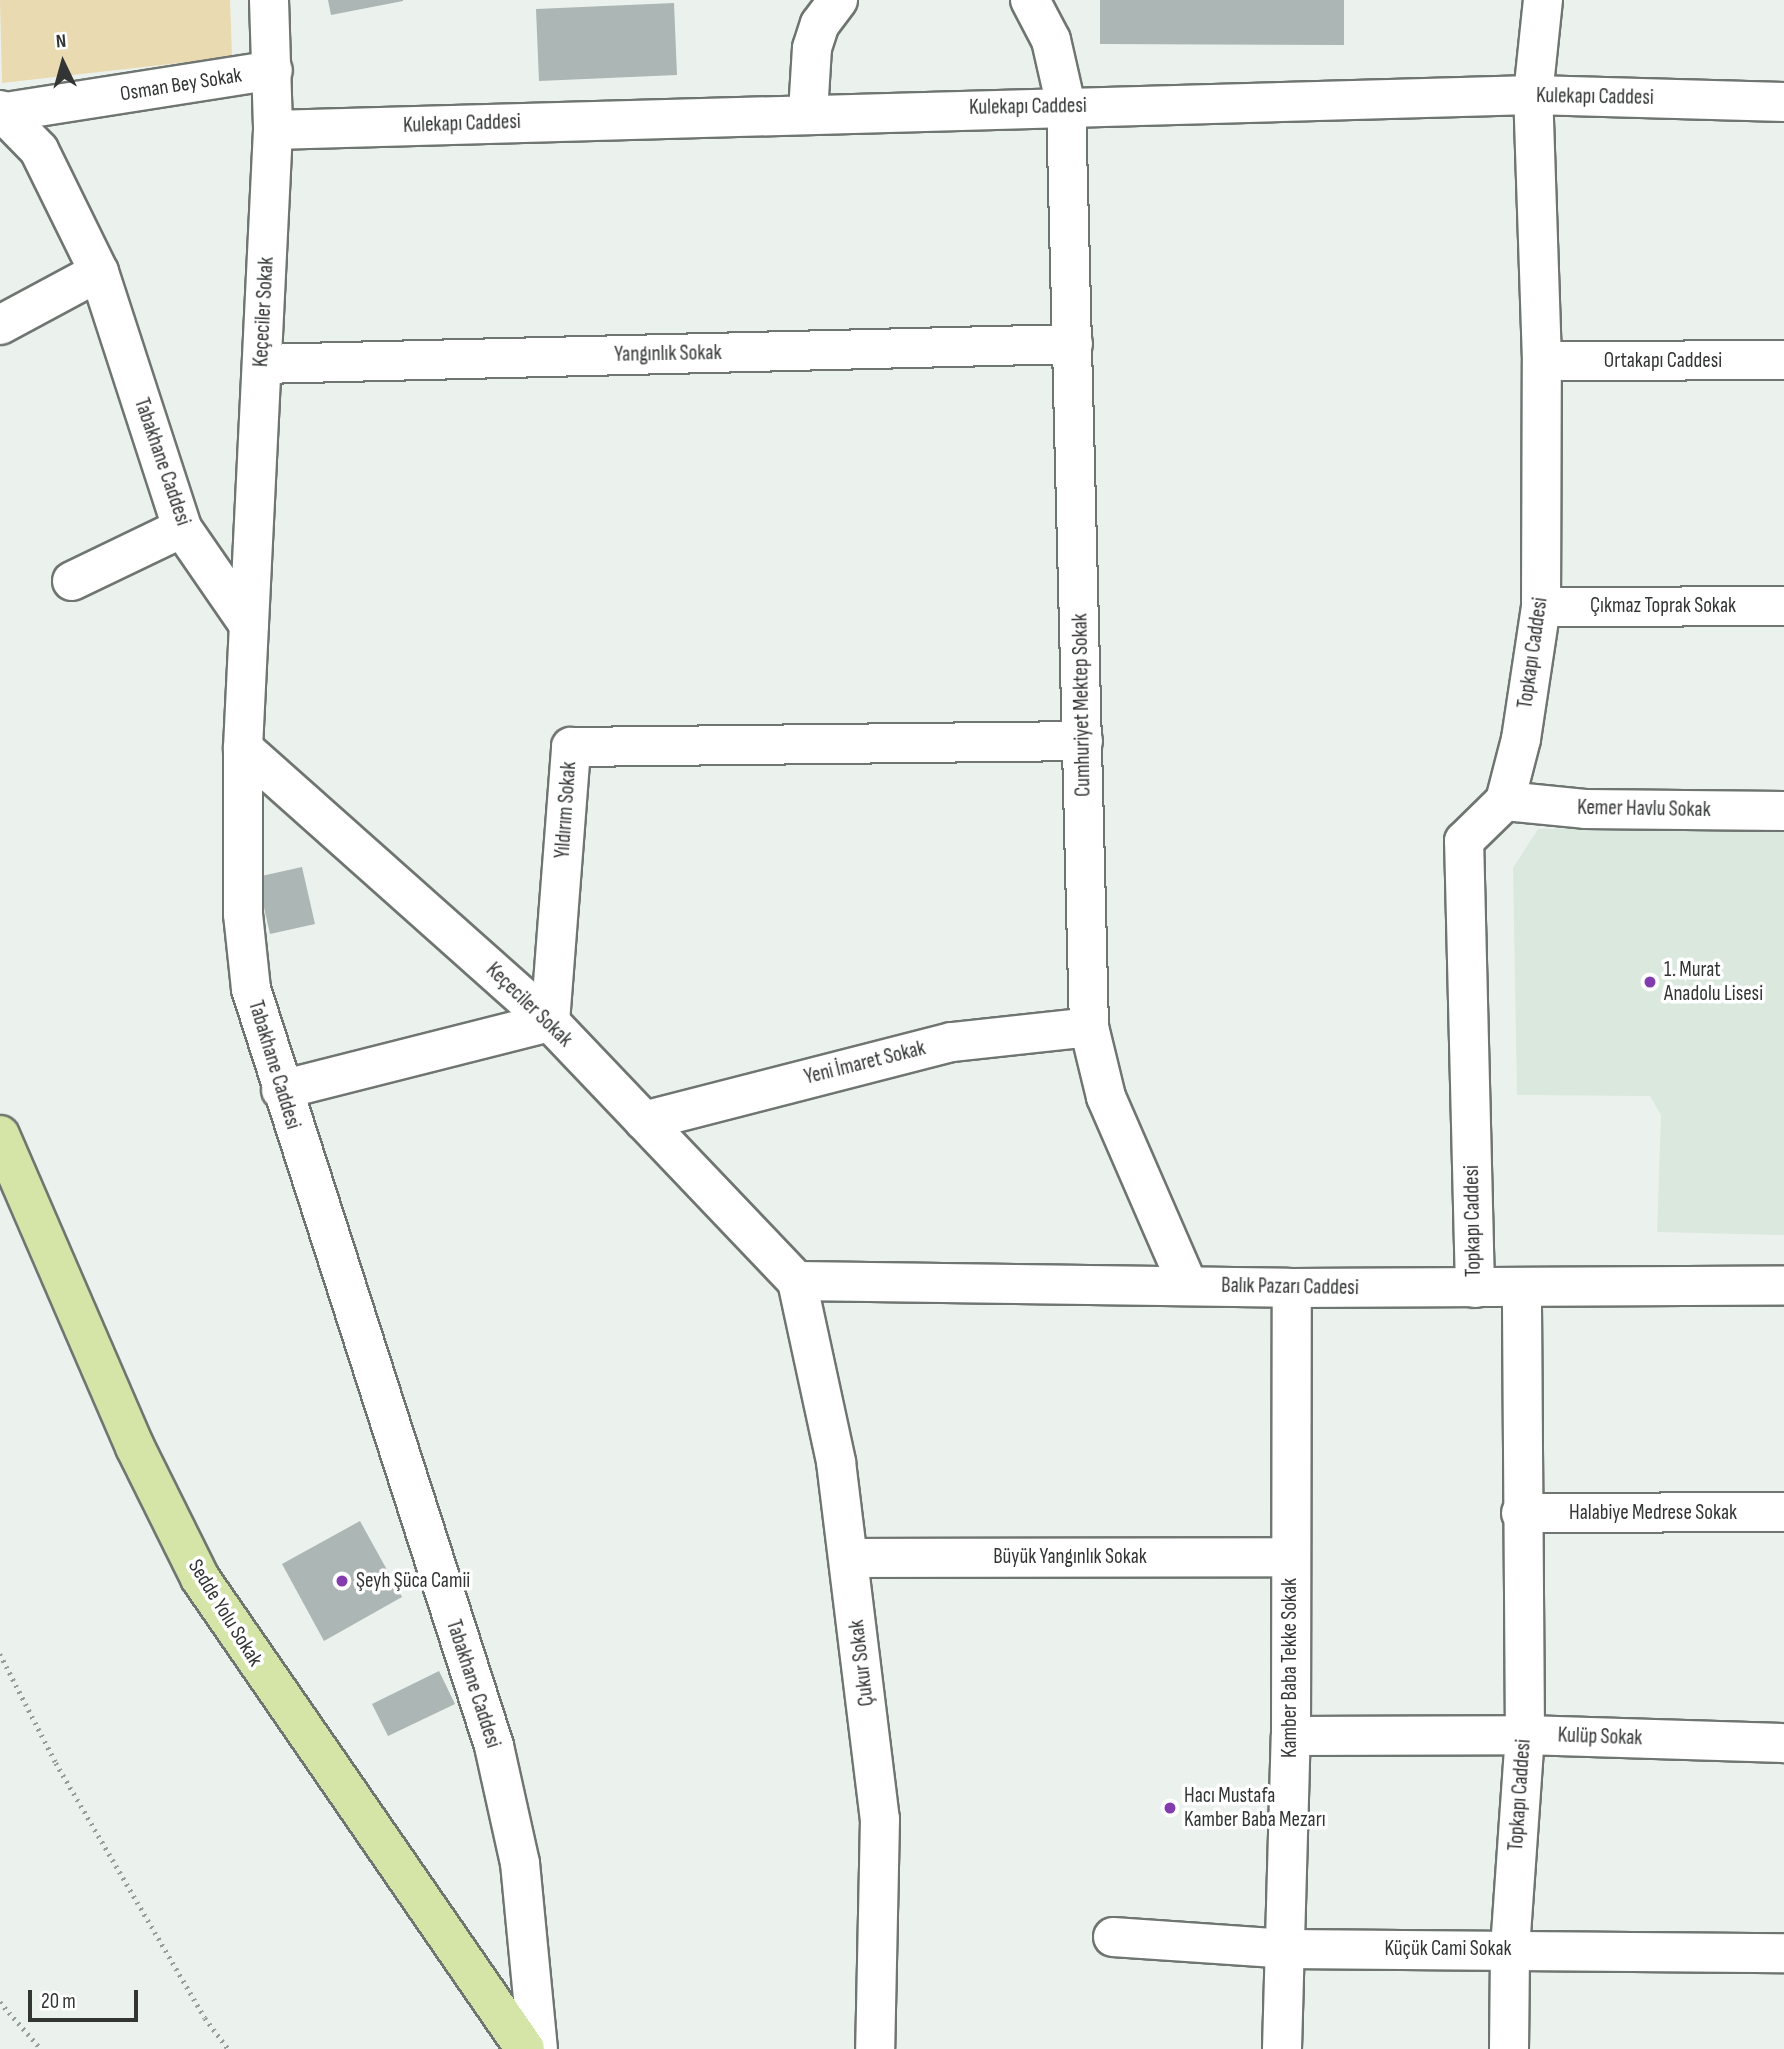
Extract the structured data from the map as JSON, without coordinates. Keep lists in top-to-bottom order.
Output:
{
  "streets": {
    "main road": ["Sedde Yolu Sokak"],
    "street": [
      "Osman Bey Sokak",
      "Kulekapı Caddesi",
      "Keçeciler Sokak",
      "Yangınlık Sokak",
      "Ortakapı Caddesi",
      "Tabakhane Caddesi",
      "Çıkmaz Toprak Sokak",
      "Topkapı Caddesi",
      "Cumhuriyet Mektep Sokak",
      "Kemer Havlu Sokak",
      "Yıldırım Sokak",
      "Yeni İmaret Sokak",
      "Balık Pazarı Caddesi",
      "Halabiye Medrese Sokak",
      "Büyük Yangınlık Sokak",
      "Çukur Sokak",
      "Kamber Baba Tekke Sokak",
      "Kulüp Sokak",
      "Küçük Cami Sokak"
    ]
  },
  "crossings": [
    ["Osman Bey Sokak", "Keçeciler Sokak"],
    ["Osman Bey Sokak", "Tabakhane Caddesi"],
    ["Kulekapı Caddesi", "Keçeciler Sokak"],
    ["Kulekapı Caddesi", "Topkapı Caddesi"],
    ["Kulekapı Caddesi", "Cumhuriyet Mektep Sokak"],
    ["Keçeciler Sokak", "Yangınlık Sokak"],
    ["Keçeciler Sokak", "Tabakhane Caddesi"],
    ["Keçeciler Sokak", "Yıldırım Sokak"],
    ["Keçeciler Sokak", "Yeni İmaret Sokak"],
    ["Keçeciler Sokak", "Balık Pazarı Caddesi"],
    ["Keçeciler Sokak", "Çukur Sokak"],
    ["Yangınlık Sokak", "Cumhuriyet Mektep Sokak"],
    ["Ortakapı Caddesi", "Topkapı Caddesi"],
    ["Çıkmaz Toprak Sokak", "Topkapı Caddesi"],
    ["Topkapı Caddesi", "Kemer Havlu Sokak"],
    ["Topkapı Caddesi", "Balık Pazarı Caddesi"],
    ["Topkapı Caddesi", "Halabiye Medrese Sokak"],
    ["Topkapı Caddesi", "Kulüp Sokak"],
    ["Topkapı Caddesi", "Küçük Cami Sokak"],
    ["Cumhuriyet Mektep Sokak", "Yıldırım Sokak"],
    ["Cumhuriyet Mektep Sokak", "Yeni İmaret Sokak"],
    ["Cumhuriyet Mektep Sokak", "Balık Pazarı Caddesi"],
    ["Balık Pazarı Caddesi", "Çukur Sokak"],
    ["Balık Pazarı Caddesi", "Kamber Baba Tekke Sokak"],
    ["Büyük Yangınlık Sokak", "Çukur Sokak"],
    ["Büyük Yangınlık Sokak", "Kamber Baba Tekke Sokak"],
    ["Kamber Baba Tekke Sokak", "Kulüp Sokak"],
    ["Kamber Baba Tekke Sokak", "Küçük Cami Sokak"]
  ],
  "places": ["1. Murat Anadolu Lisesi", "Şeyh Şüca Camii", "Hacı Mustafa Kamber Baba Mezarı"],
  "scale_bar": "20 m",
  "north": "top"
}
